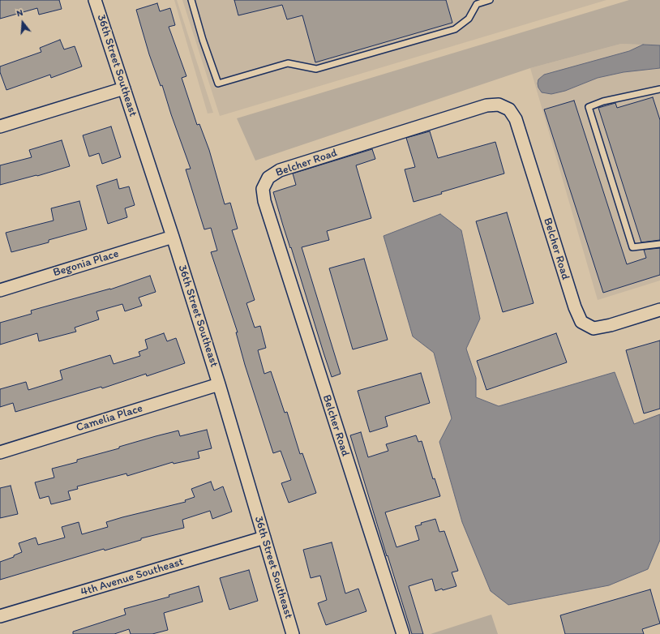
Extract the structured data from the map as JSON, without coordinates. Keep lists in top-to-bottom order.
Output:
{
  "streets": {
    "street": [
      "36th Street Southeast",
      "Belcher Road",
      "Begonia Place",
      "Camelia Place",
      "4th Avenue Southeast"
    ]
  },
  "crossings": [
    ["36th Street Southeast", "Begonia Place"],
    ["36th Street Southeast", "Camelia Place"],
    ["36th Street Southeast", "4th Avenue Southeast"]
  ],
  "north": "top"
}
